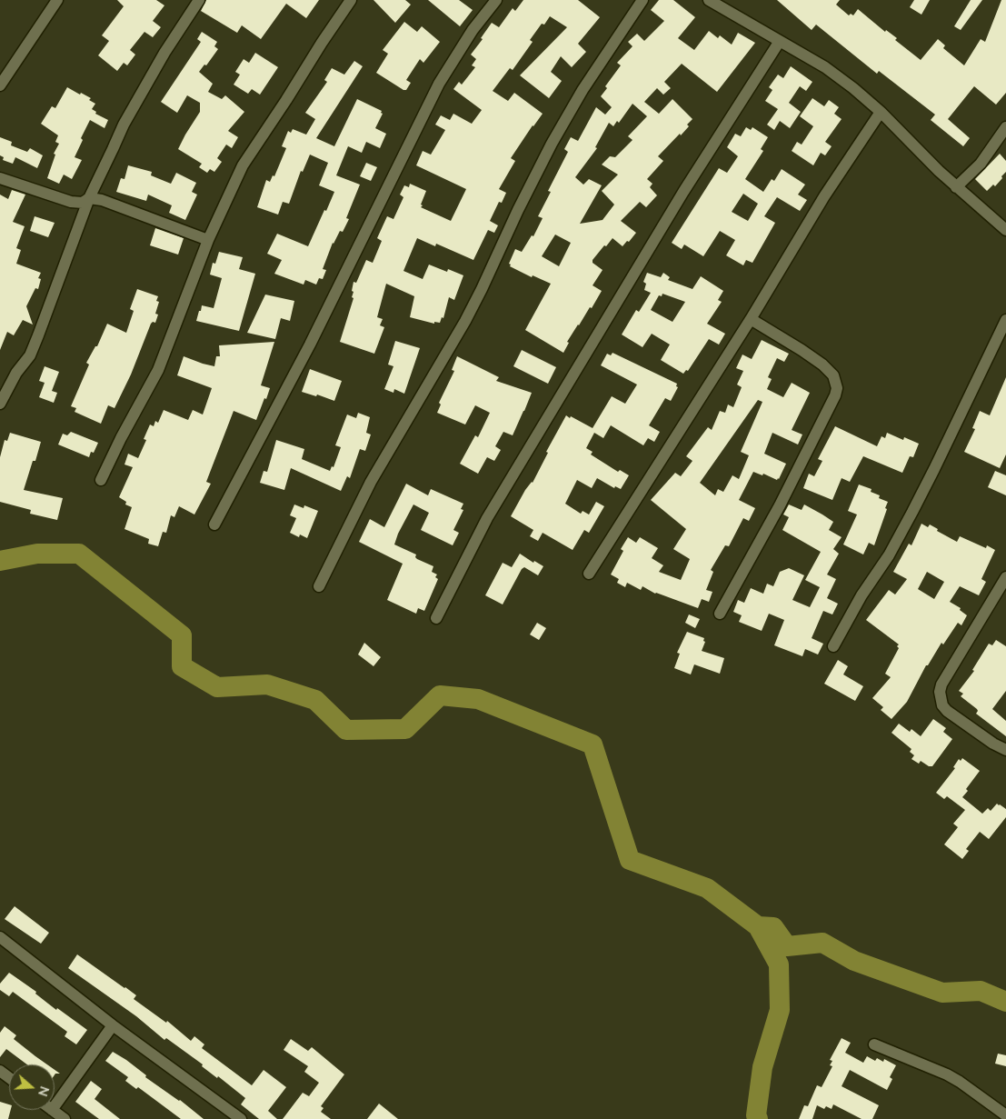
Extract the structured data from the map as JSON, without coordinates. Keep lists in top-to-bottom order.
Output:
{
  "north": "right"
}
